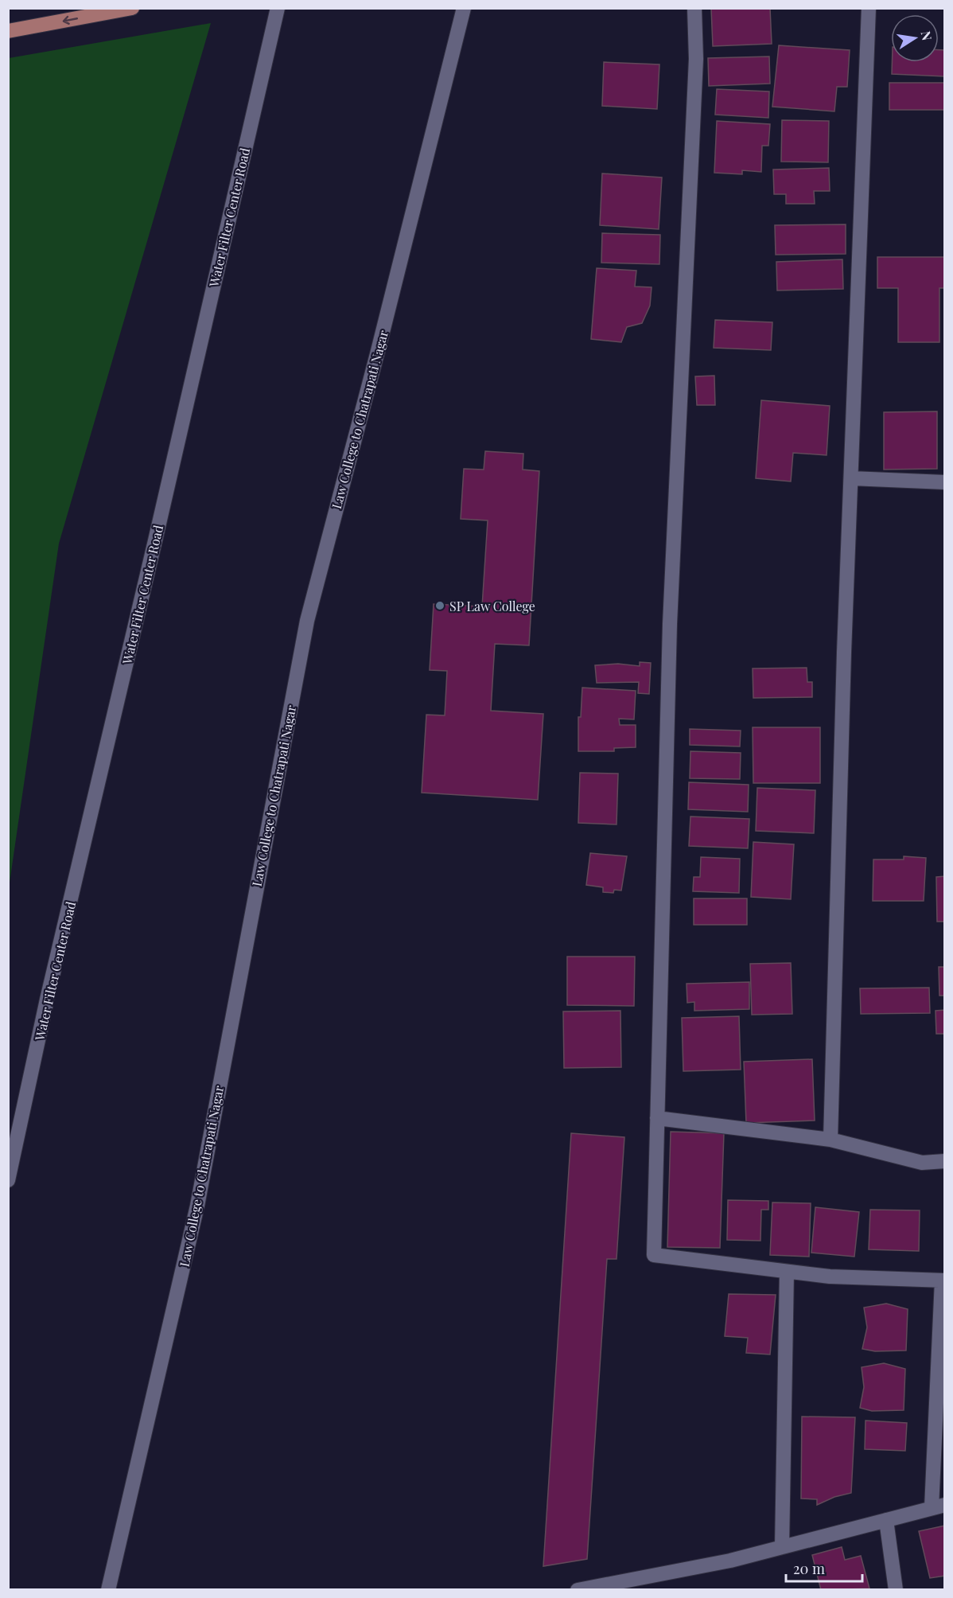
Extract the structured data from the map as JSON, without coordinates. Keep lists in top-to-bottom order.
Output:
{
  "streets": {
    "street": ["Water Filter Center Road", "Law College to Chatrapati Nagar"]
  },
  "places": ["SP Law College"],
  "scale_bar": "20 m",
  "north": "right"
}
